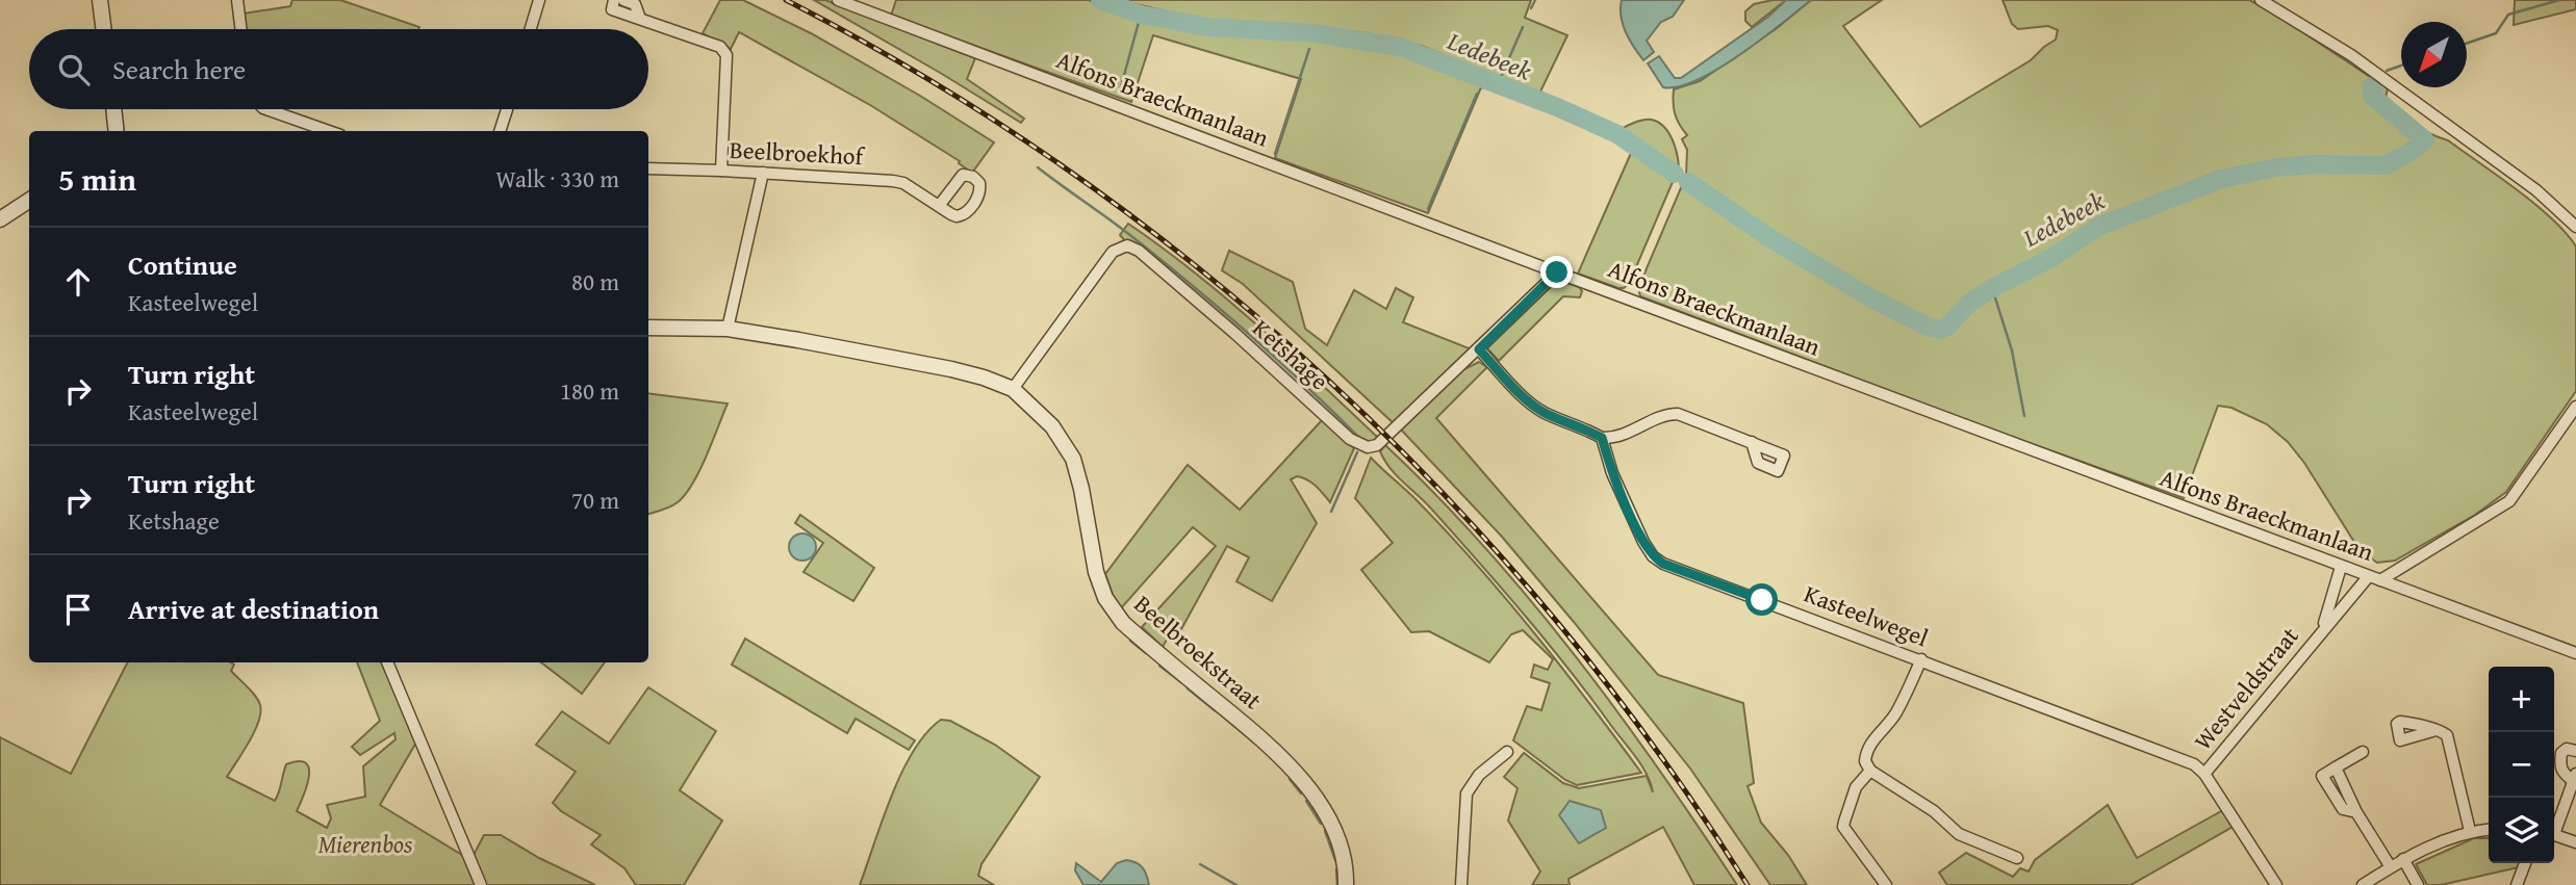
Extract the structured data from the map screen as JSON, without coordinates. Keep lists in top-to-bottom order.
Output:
{
  "streets": {
    "street": [
      "Alfons Braeckmanlaan",
      "Beelbroekhof",
      "Ketshage",
      "Kasteelwegel",
      "Beelbroekstraat",
      "Westveldstraat"
    ]
  },
  "crossings": [
    ["Alfons Braeckmanlaan", "Ketshage"],
    ["Alfons Braeckmanlaan", "Westveldstraat"],
    ["Ketshage", "Beelbroekstraat"],
    ["Kasteelwegel", "Westveldstraat"]
  ],
  "water": ["Ledebeek"],
  "parks": ["Mierenbos"],
  "north": "bottom left",
  "page": {
    "search": "Search here",
    "heading": ["5 min", "Walk · 330 m"],
    "list": [
      ["Continue", "Kasteelwegel", "80 m"],
      ["Turn right", "Kasteelwegel", "180 m"],
      ["Turn right", "Ketshage", "70 m"],
      "Arrive at destination"
    ],
    "map_buttons": ["+", "−"]
  }
}
